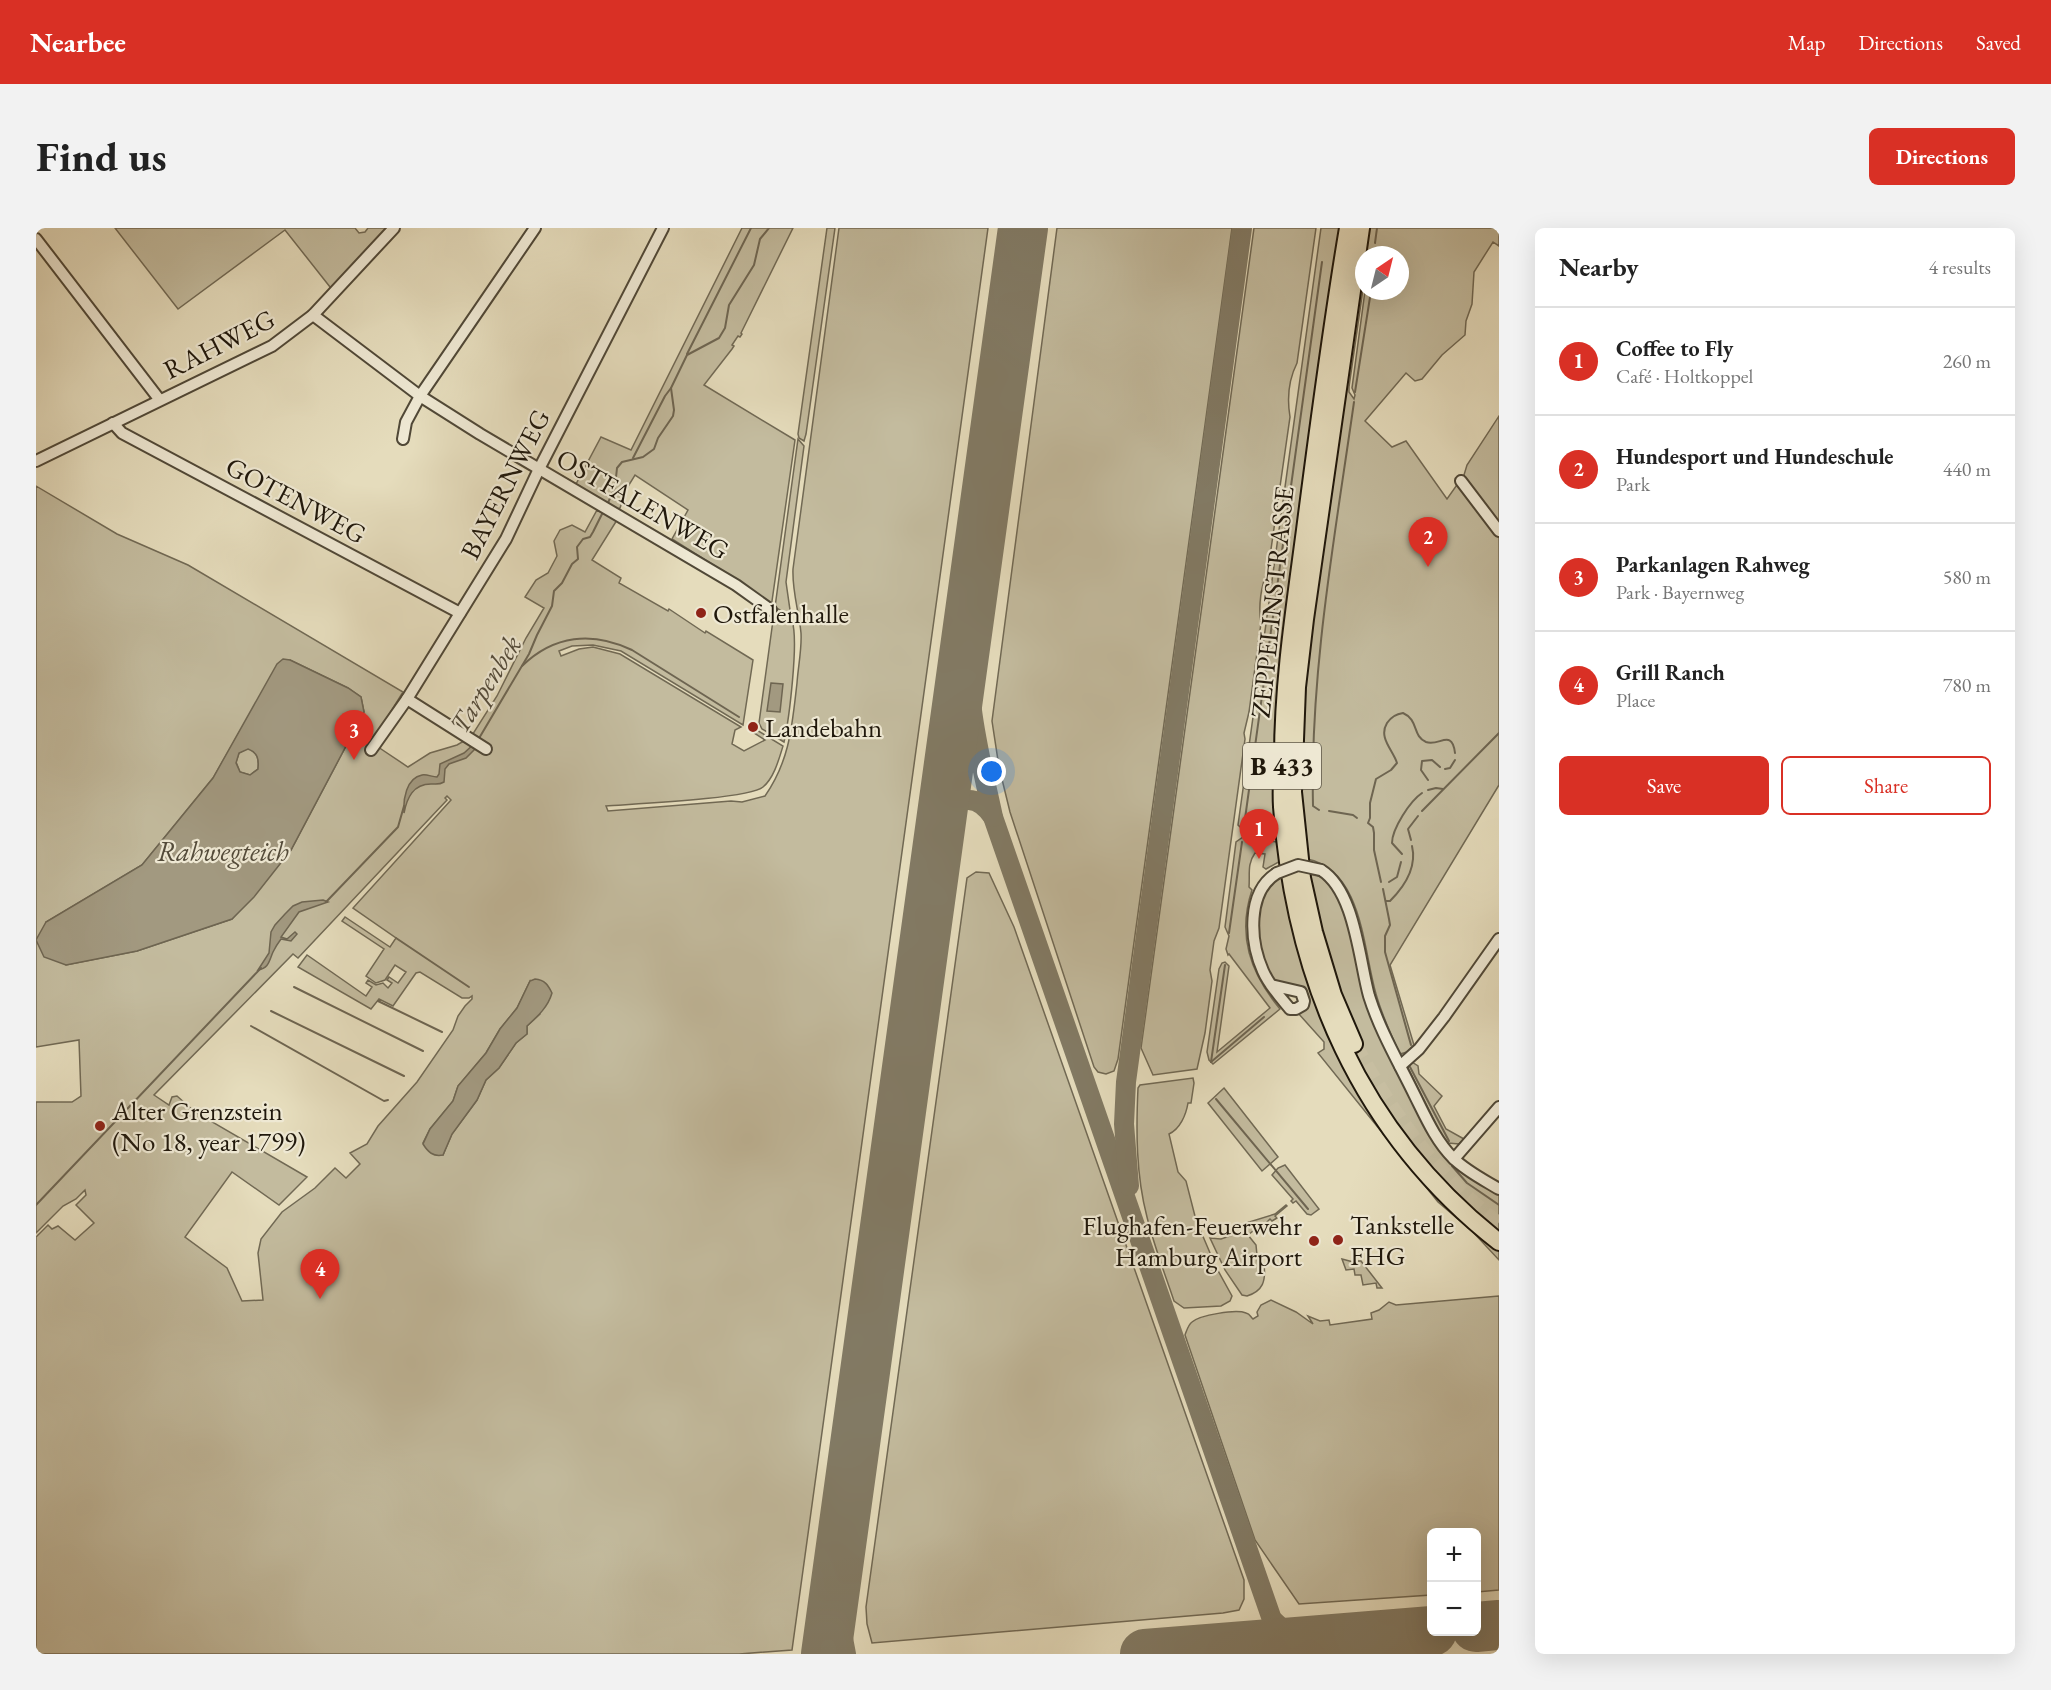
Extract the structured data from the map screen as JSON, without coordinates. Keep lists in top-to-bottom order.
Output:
{
  "streets": {
    "highway": ["ZEPPELINSTRASSE", "B 433"],
    "street": [
      "RAHWEG",
      "BAYERNWEG",
      "GOTENWEG",
      "OSTFALENWEG"
    ]
  },
  "crossings": [
    ["RAHWEG", "GOTENWEG"],
    ["RAHWEG", "OSTFALENWEG"],
    ["BAYERNWEG", "GOTENWEG"],
    ["BAYERNWEG", "OSTFALENWEG"]
  ],
  "water": ["Tarpenbek", "Rahwegteich"],
  "places": [
    "Ostfalenhalle",
    "Landebahn",
    "Alter Grenzstein (No 18, year 1799)",
    "Tankstelle FHG",
    "Flughafen-Feuerwehr Hamburg Airport"
  ],
  "north": "top right",
  "page": {
    "header": "Nearbee",
    "nav": ["Map", "Directions", "Saved"],
    "buttons": [
      "Directions",
      ["Save", "Share"]
    ],
    "title": "Find us",
    "heading": ["Nearby", "4 results"],
    "list": [
      {
        "mark": "1",
        "name": "Coffee to Fly",
        "note": "Café · Holtkoppel",
        "value": "260 m"
      },
      {
        "mark": "2",
        "name": "Hundesport und Hundeschule",
        "note": "Park",
        "value": "440 m"
      },
      {
        "mark": "3",
        "name": "Parkanlagen Rahweg",
        "note": "Park · Bayernweg",
        "value": "580 m"
      },
      {
        "mark": "4",
        "name": "Grill Ranch",
        "note": "Place",
        "value": "780 m"
      }
    ],
    "pins": [
      "2",
      "3",
      "1",
      "4"
    ],
    "map_buttons": ["+", "−"]
  }
}
